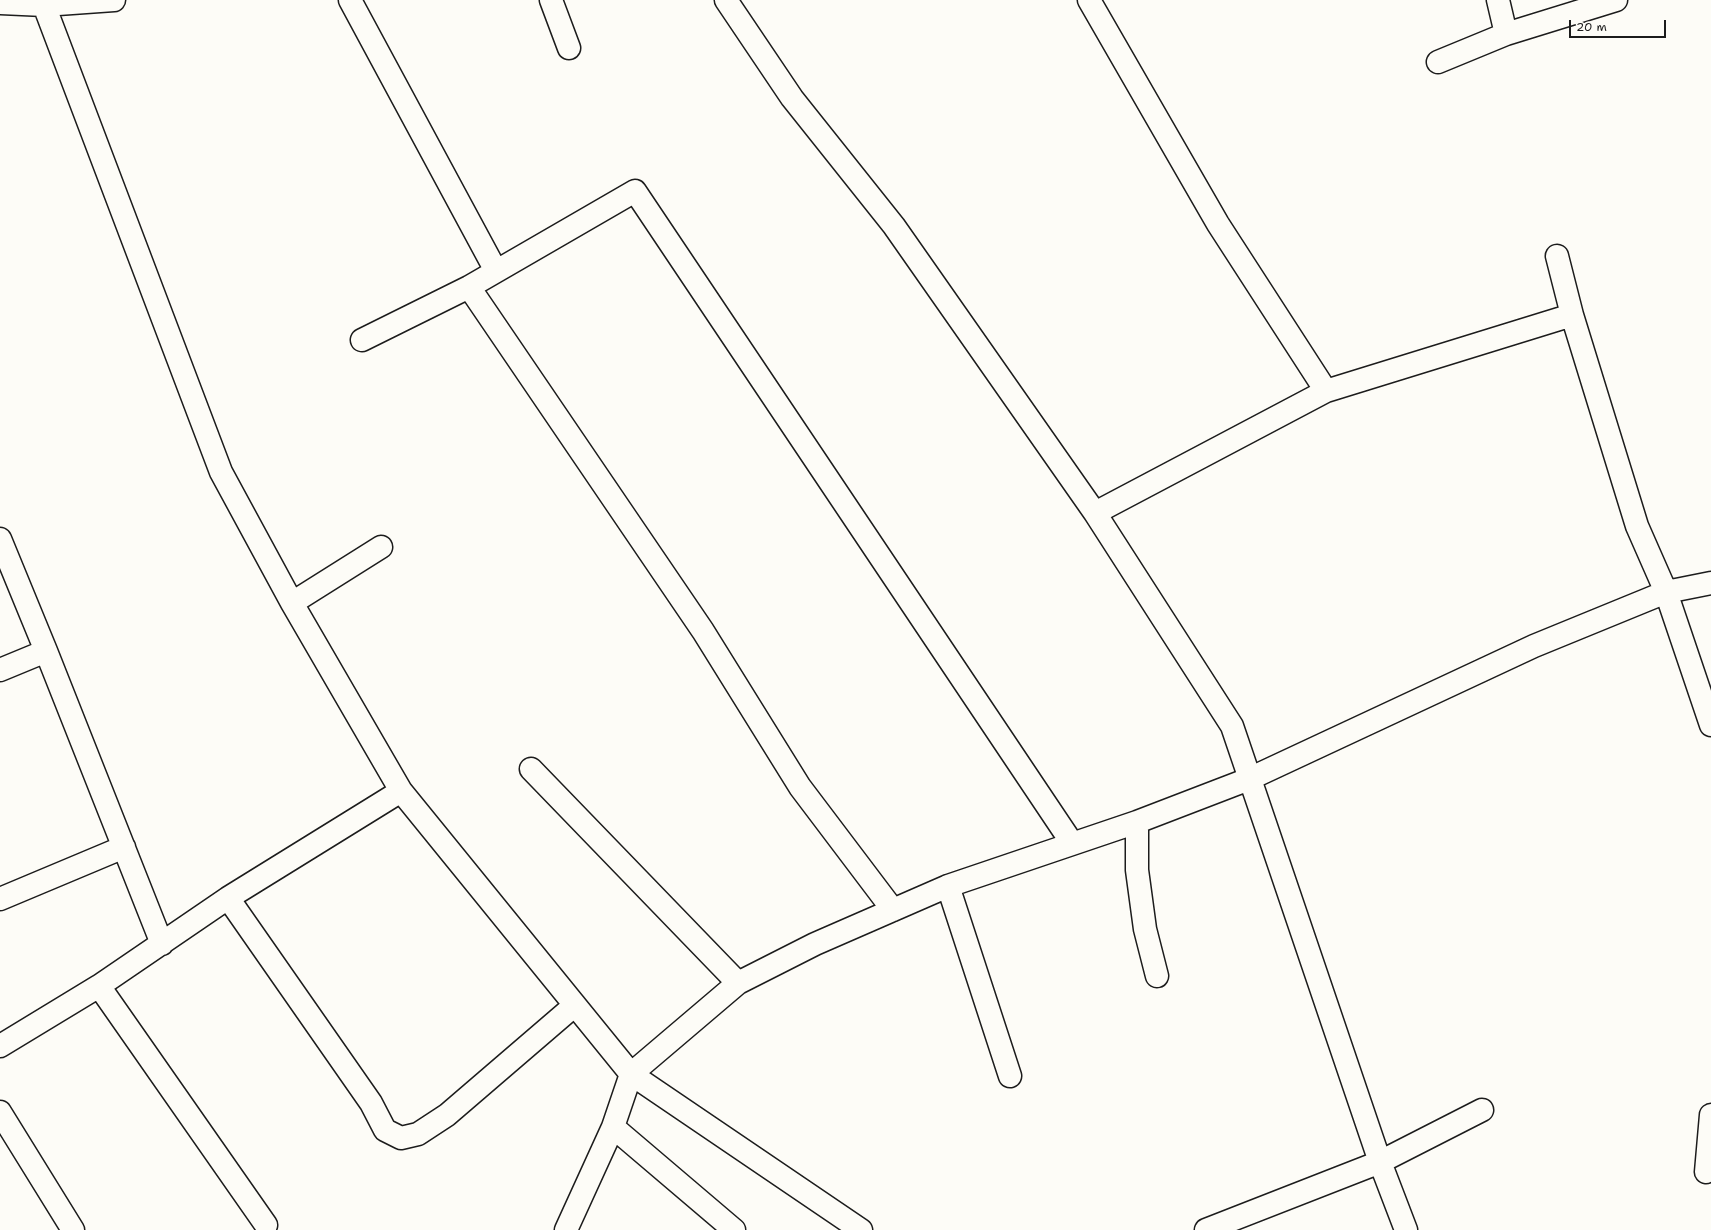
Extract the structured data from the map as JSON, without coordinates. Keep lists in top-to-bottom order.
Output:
{
  "scale_bar": "20 m"
}
